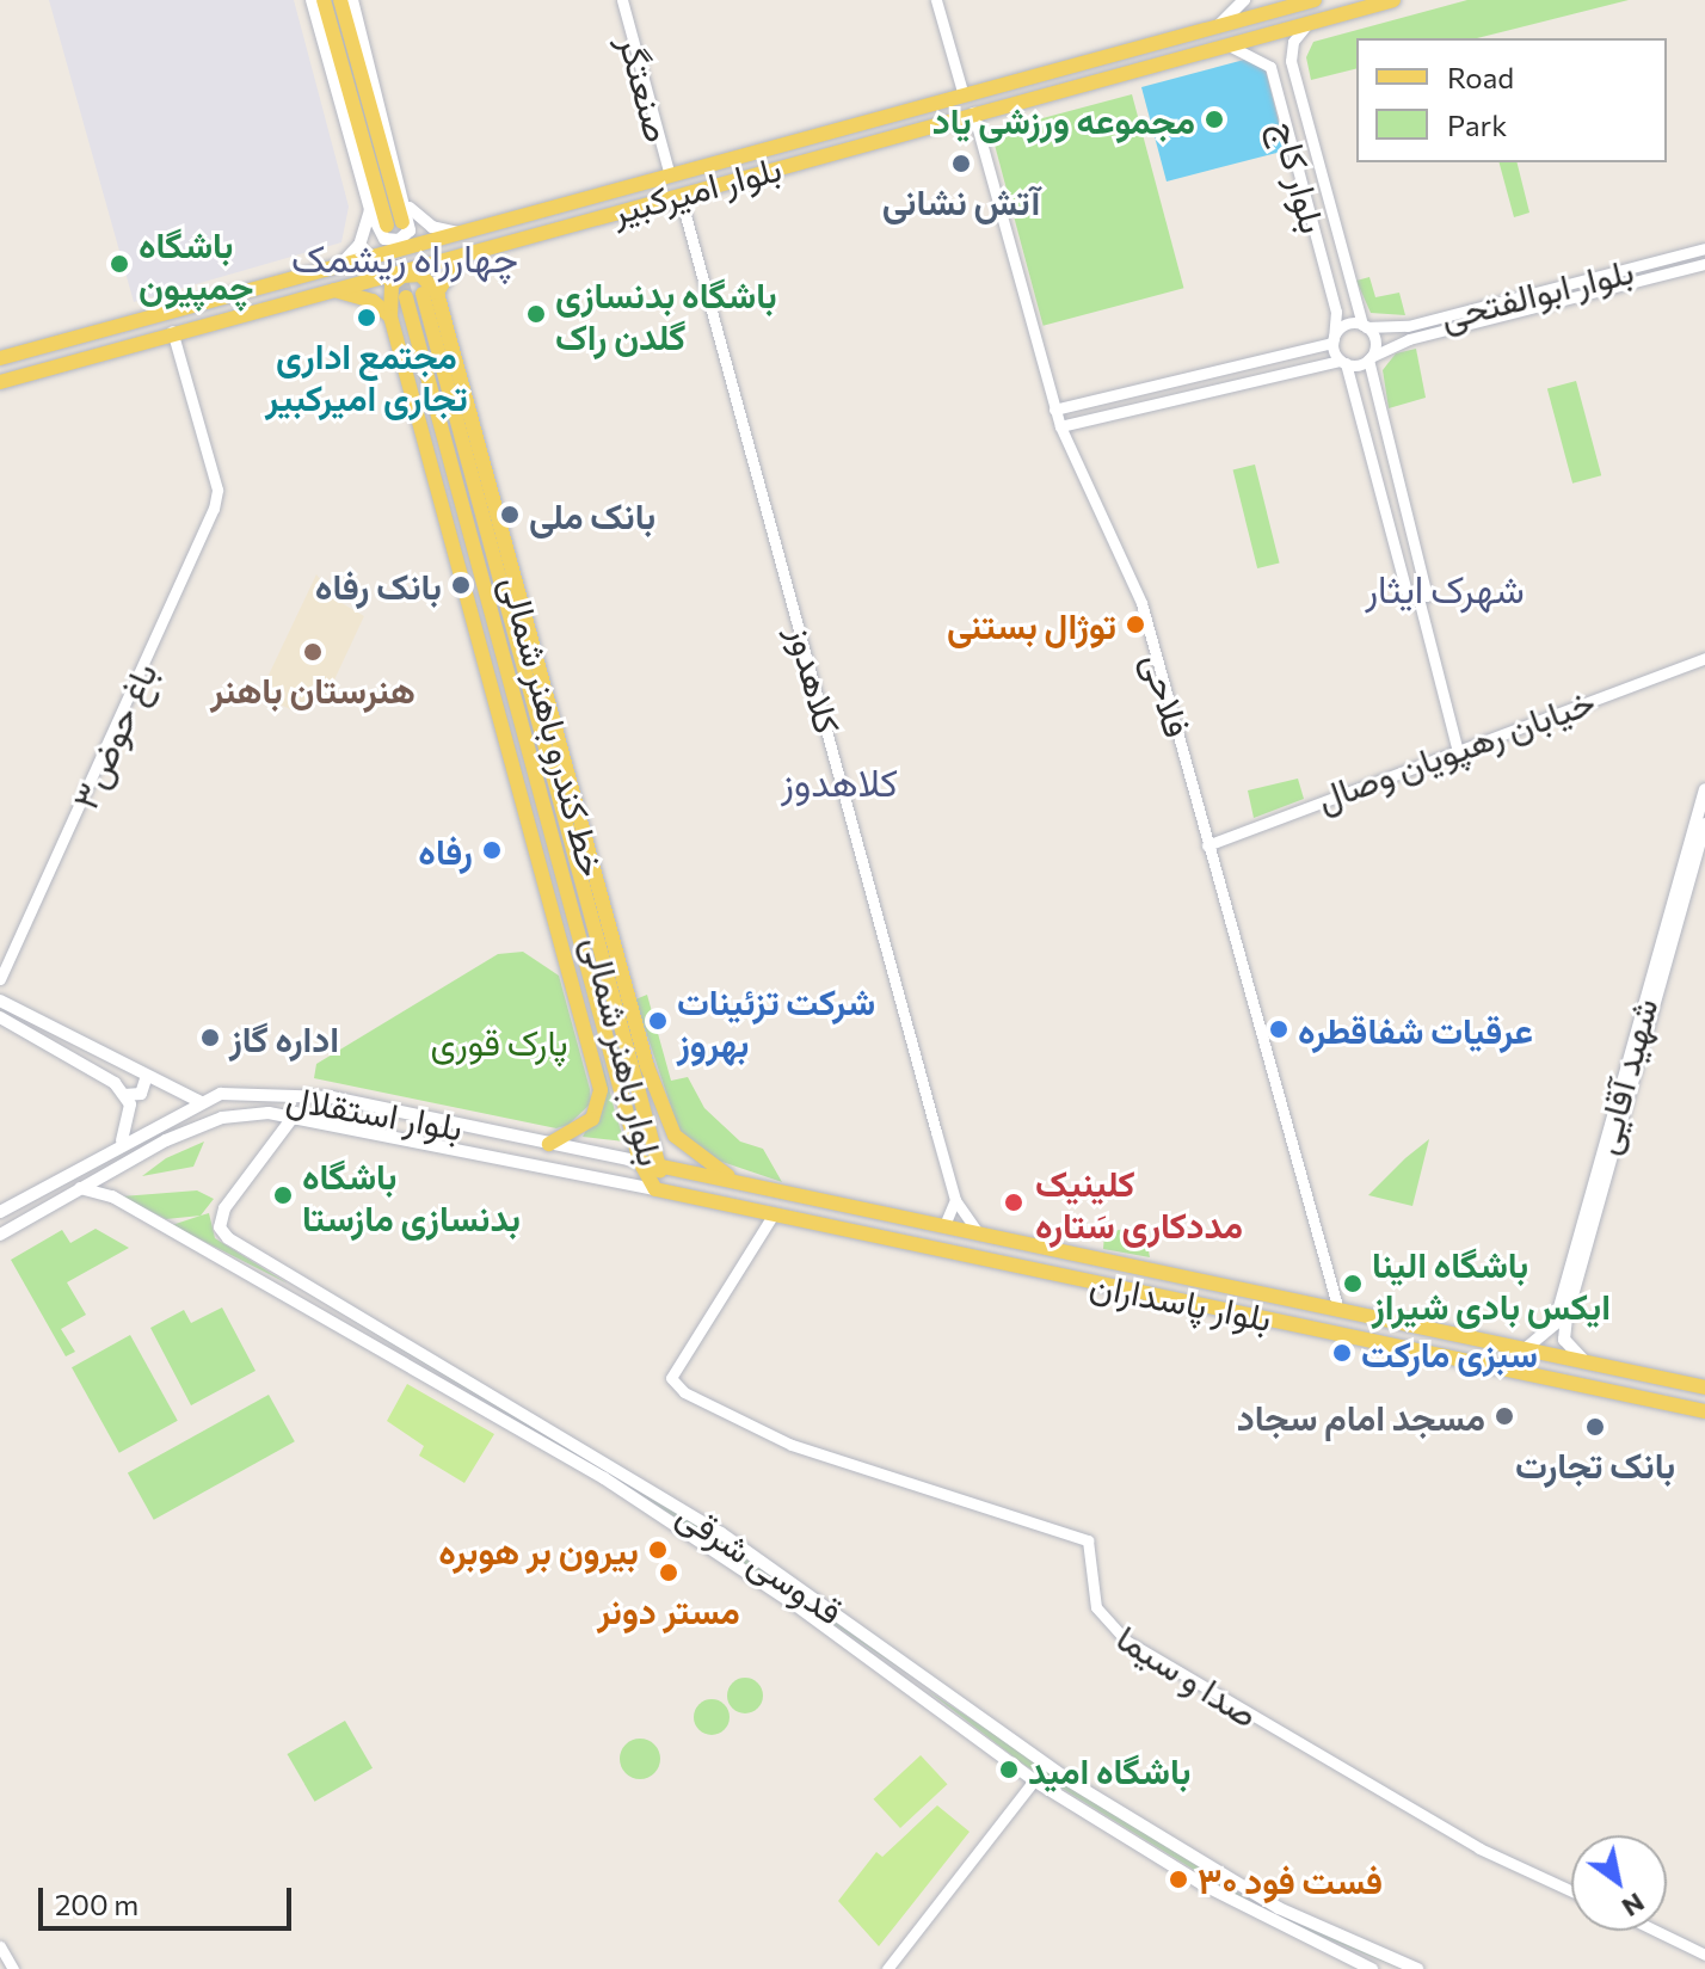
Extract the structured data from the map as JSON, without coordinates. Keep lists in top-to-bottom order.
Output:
{
  "streets": {
    "main road": [
      "بلوار امیرکبیر",
      "خط کندرو باهنر شمالی",
      "بلوار باهنر شمالی",
      "شهید آقایی",
      "بلوار استقلال",
      "بلوار پاسداران",
      "قدوسی شرقی"
    ],
    "street": [
      "صنعتگر",
      "بلوار کاج",
      "بلوار ابوالفتحی",
      "کلاهدوز",
      "فلاحی",
      "باغ حوض۳",
      "خیابان رهپویان وصال",
      "صدا و سیما"
    ]
  },
  "crossings": [
    ["صنعتگر", "بلوار امیرکبیر"],
    ["بلوار کاج", "بلوار ابوالفتحی"],
    ["بلوار امیرکبیر", "کلاهدوز"],
    ["بلوار امیرکبیر", "فلاحی"],
    ["بلوار امیرکبیر", "باغ حوض۳"],
    ["کلاهدوز", "بلوار پاسداران"],
    ["فلاحی", "خیابان رهپویان وصال"],
    ["فلاحی", "بلوار پاسداران"],
    ["خط کندرو باهنر شمالی", "بلوار باهنر شمالی"],
    ["خط کندرو باهنر شمالی", "بلوار استقلال"],
    ["خط کندرو باهنر شمالی", "بلوار پاسداران"],
    ["بلوار باهنر شمالی", "بلوار استقلال"],
    ["بلوار باهنر شمالی", "بلوار پاسداران"],
    ["بلوار استقلال", "بلوار پاسداران"],
    ["بلوار استقلال", "قدوسی شرقی"],
    ["بلوار پاسداران", "صدا و سیما"]
  ],
  "districts": ["چهارراه ریشمک", "شهرک ایثار", "کلاهدوز"],
  "parks": ["پارک قوری"],
  "places": [
    "مجموعه ورزشی یاد",
    "آتش نشانی",
    "باشگاه چمپیون",
    "باشگاه بدنسازی گلدن راک",
    "مجتمع اداری تجاری امیرکبیر",
    "بانک ملی",
    "بانک رفاه",
    "توژال بستنی",
    "هنرستان باهنر",
    "رفاه",
    "شرکت تزئینات بهروز",
    "عرقیات شفاقطره",
    "اداره گاز",
    "باشگاه بدنسازی مازستا",
    "کلینیک مددکاری سَتاره",
    "باشگاه الینا ایکس بادی شیراز",
    "سبزی مارکت",
    "مسجد امام سجاد",
    "بانک تجارت",
    "بیرون بر هوبره",
    "مستر دونر",
    "باشگاه امید",
    "فست فود ۳۰"
  ],
  "legend": ["Road", "Park"],
  "scale_bar": "200 m",
  "north": "bottom right"
}
